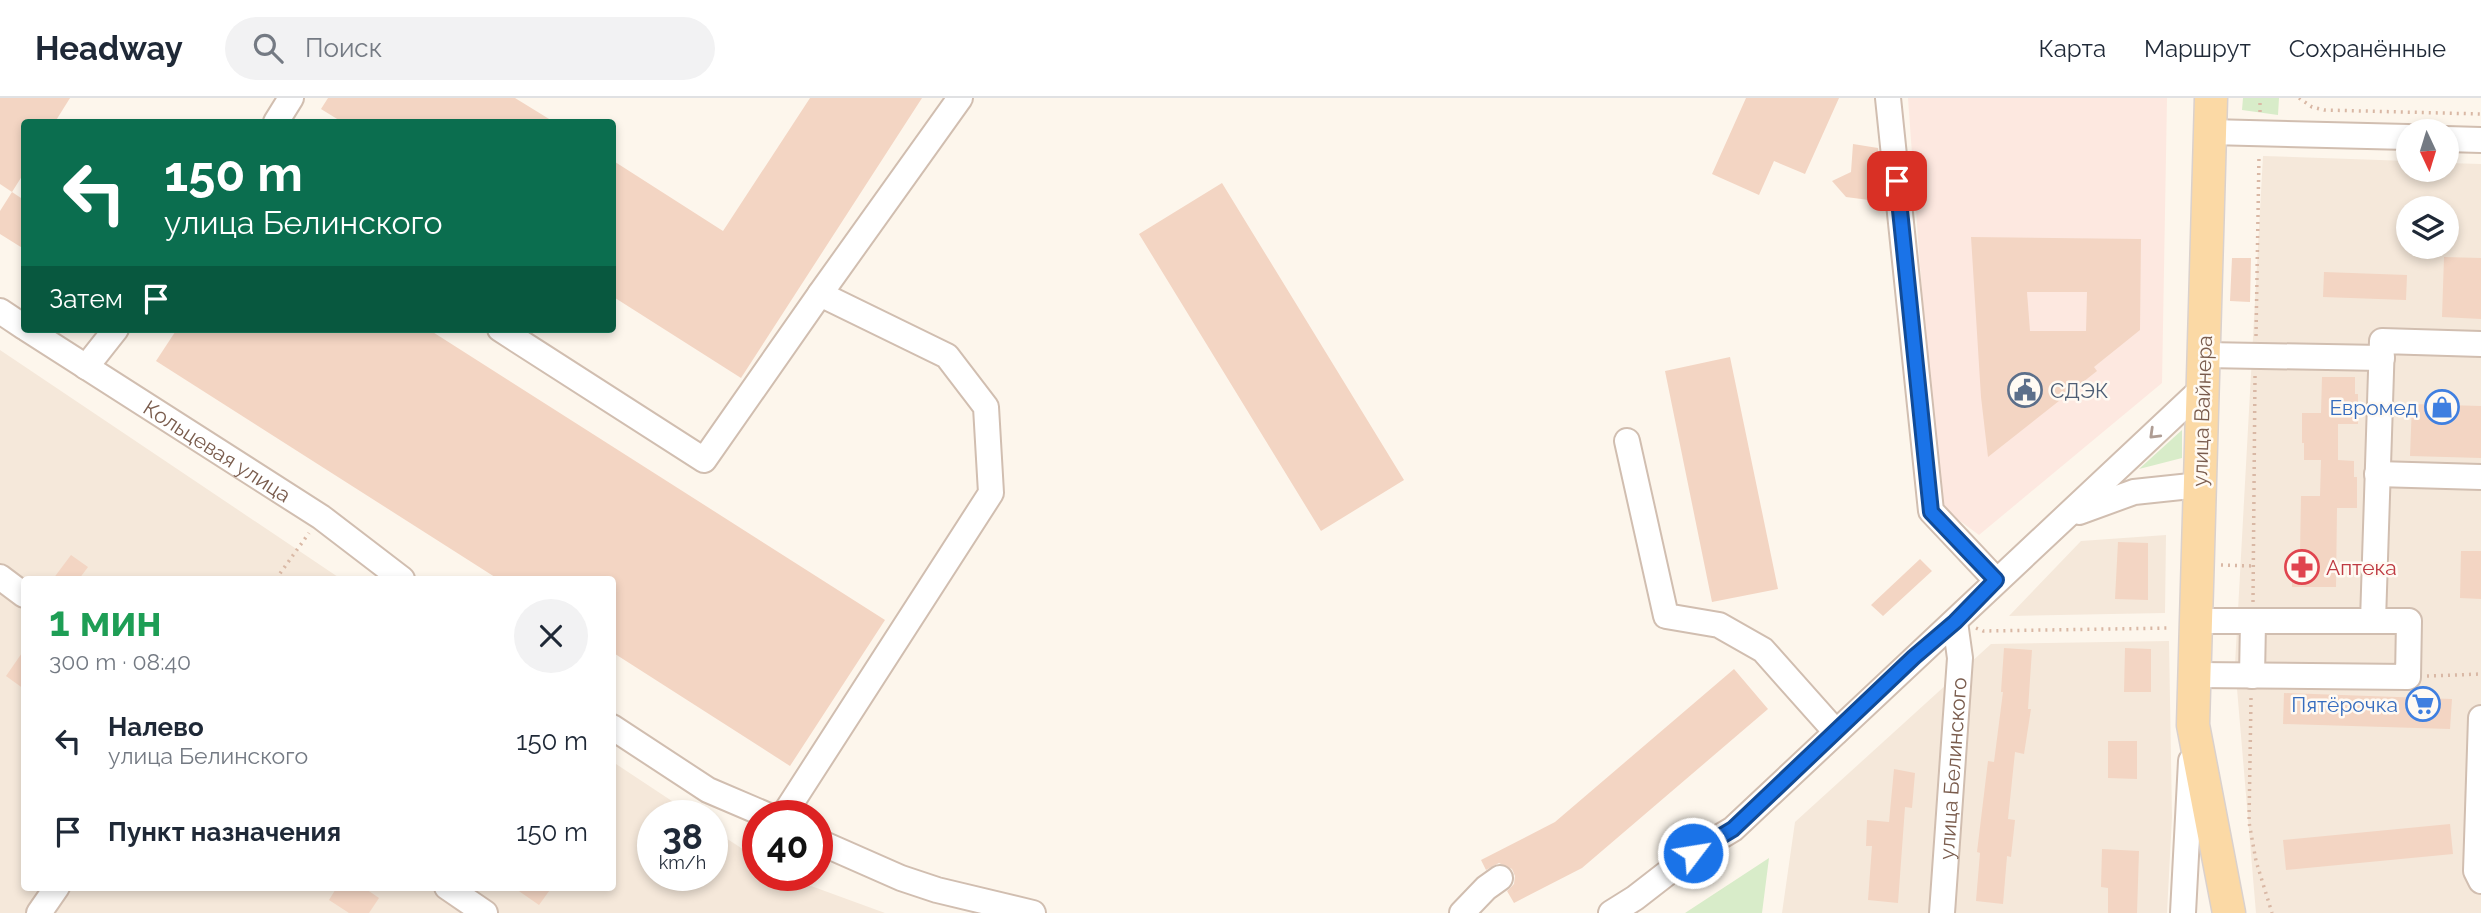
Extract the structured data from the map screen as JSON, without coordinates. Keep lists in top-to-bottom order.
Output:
{
  "streets": {
    "main road": ["улица Вайнера"],
    "street": ["Кольцевая улица", "улица Белинского"]
  },
  "places": {
    "public building": ["СДЭК"],
    "shop": ["Евромед"],
    "pharmacy": ["Аптека"],
    "supermarket": ["Пятёрочка"]
  },
  "north": "bottom",
  "page": {
    "header": "Headway",
    "search": "Поиск",
    "nav": ["Карта", "Маршрут", "Сохранённые"],
    "turn": ["150 m", "улица Белинского"],
    "then": "Затем",
    "heading": ["1 мин", "300 m · 08:40"],
    "list": [
      {
        "name": "Налево",
        "note": "улица Белинского",
        "value": "150 m"
      },
      {
        "name": "Пункт назначения",
        "value": "150 m"
      }
    ],
    "speed": "38 km/h",
    "limit": "40"
  }
}
